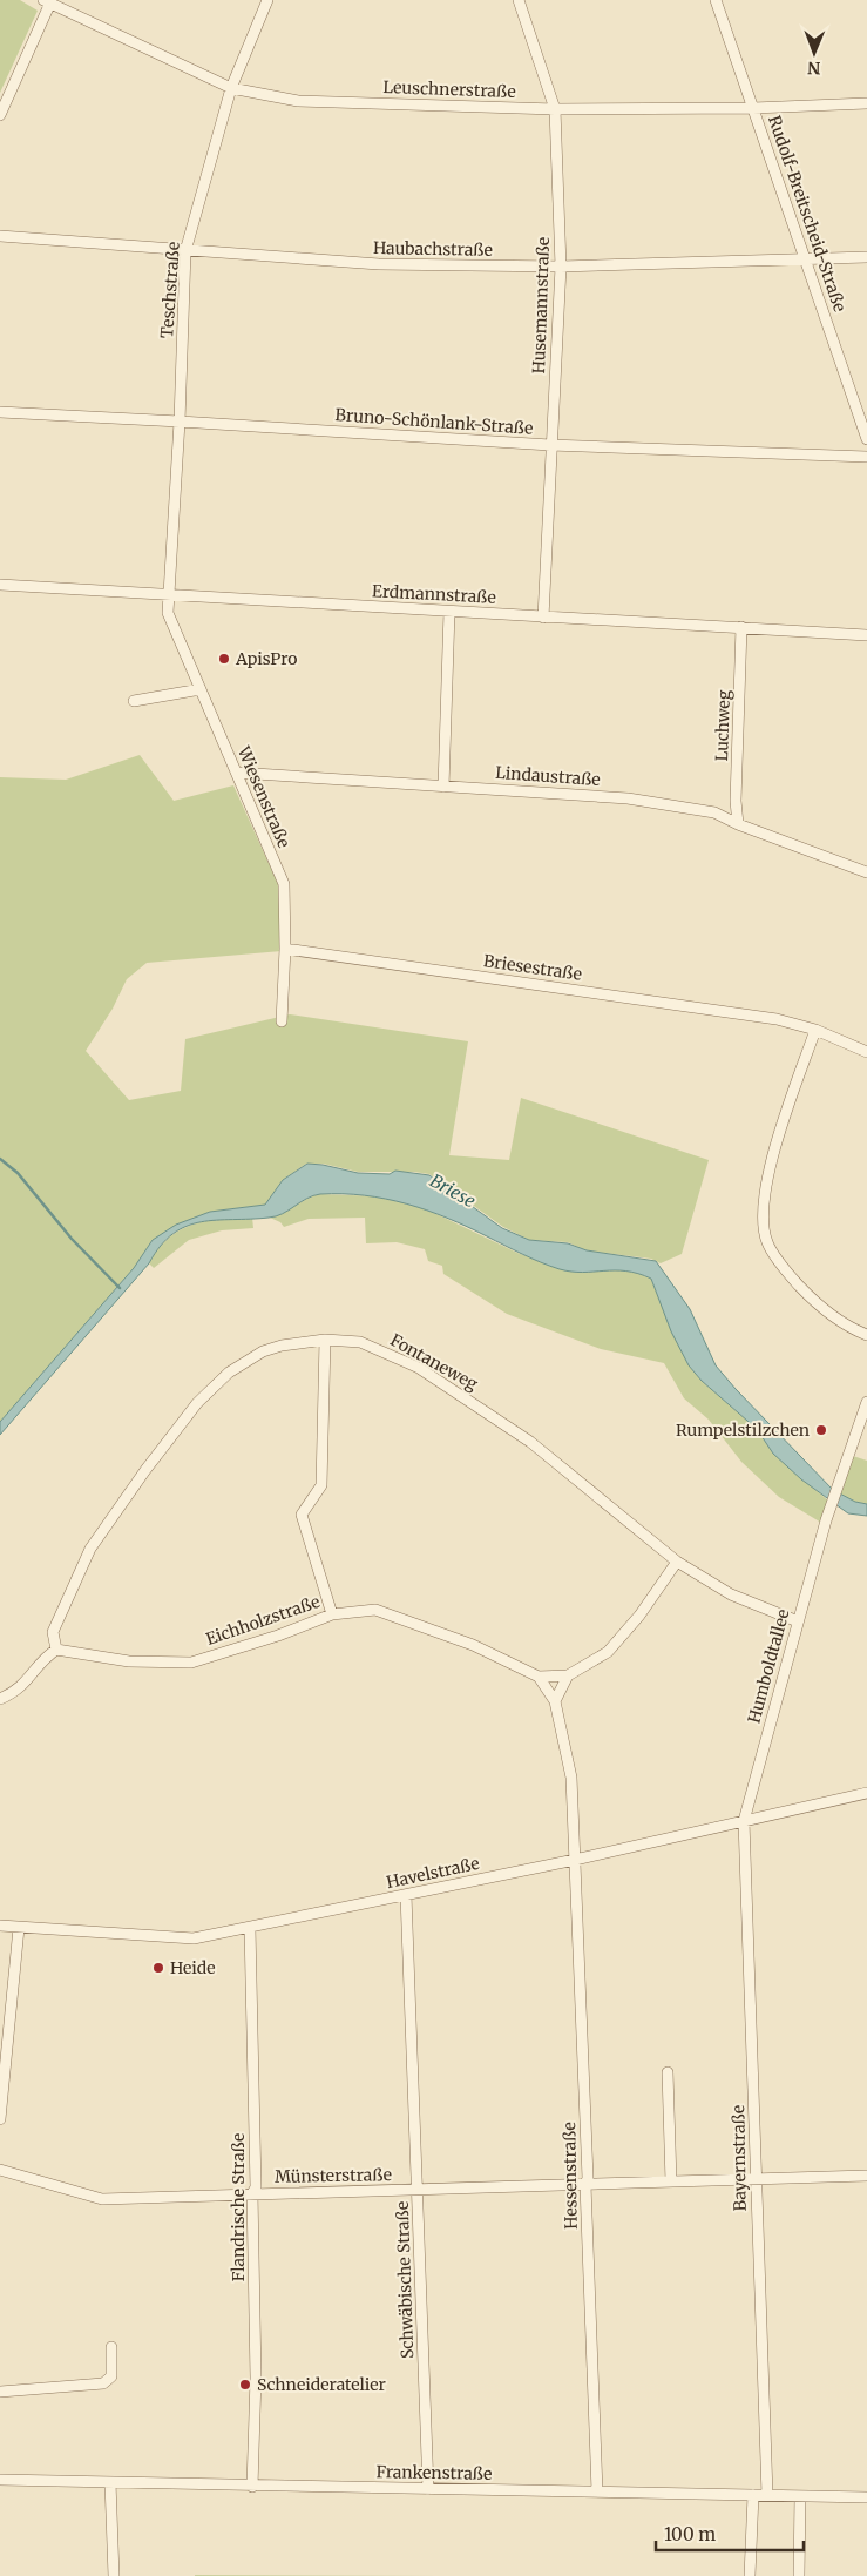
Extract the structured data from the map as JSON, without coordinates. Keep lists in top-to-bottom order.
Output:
{
  "streets": {
    "street": [
      "Leuschnerstraße",
      "Rudolf-Breitscheid-Straße",
      "Haubachstraße",
      "Teschstraße",
      "Husemannstraße",
      "Bruno-Schönlank-Straße",
      "Erdmannstraße",
      "Luchweg",
      "Lindaustraße",
      "Wiesenstraße",
      "Briesestraße",
      "Fontaneweg",
      "Eichholzstraße",
      "Humboldtallee",
      "Havelstraße",
      "Bayernstraße",
      "Münsterstraße",
      "Hessenstraße",
      "Flandrische Straße",
      "Schwäbische Straße",
      "Frankenstraße"
    ]
  },
  "crossings": [
    ["Leuschnerstraße", "Rudolf-Breitscheid-Straße"],
    ["Leuschnerstraße", "Teschstraße"],
    ["Leuschnerstraße", "Husemannstraße"],
    ["Rudolf-Breitscheid-Straße", "Haubachstraße"],
    ["Haubachstraße", "Teschstraße"],
    ["Haubachstraße", "Husemannstraße"],
    ["Teschstraße", "Bruno-Schönlank-Straße"],
    ["Teschstraße", "Erdmannstraße"],
    ["Teschstraße", "Wiesenstraße"],
    ["Husemannstraße", "Bruno-Schönlank-Straße"],
    ["Husemannstraße", "Erdmannstraße"],
    ["Erdmannstraße", "Luchweg"],
    ["Erdmannstraße", "Wiesenstraße"],
    ["Luchweg", "Lindaustraße"],
    ["Lindaustraße", "Wiesenstraße"],
    ["Wiesenstraße", "Briesestraße"],
    ["Fontaneweg", "Eichholzstraße"],
    ["Fontaneweg", "Humboldtallee"],
    ["Humboldtallee", "Havelstraße"],
    ["Humboldtallee", "Bayernstraße"],
    ["Havelstraße", "Bayernstraße"],
    ["Havelstraße", "Hessenstraße"],
    ["Havelstraße", "Flandrische Straße"],
    ["Havelstraße", "Schwäbische Straße"],
    ["Bayernstraße", "Münsterstraße"],
    ["Bayernstraße", "Frankenstraße"],
    ["Münsterstraße", "Hessenstraße"],
    ["Münsterstraße", "Flandrische Straße"],
    ["Münsterstraße", "Schwäbische Straße"],
    ["Hessenstraße", "Frankenstraße"],
    ["Flandrische Straße", "Frankenstraße"],
    ["Schwäbische Straße", "Frankenstraße"]
  ],
  "water": ["Briese"],
  "places": [
    "ApisPro",
    "Rumpelstilzchen",
    "Heide",
    "Schneideratelier"
  ],
  "scale_bar": "100 m",
  "north": "bottom"
}
